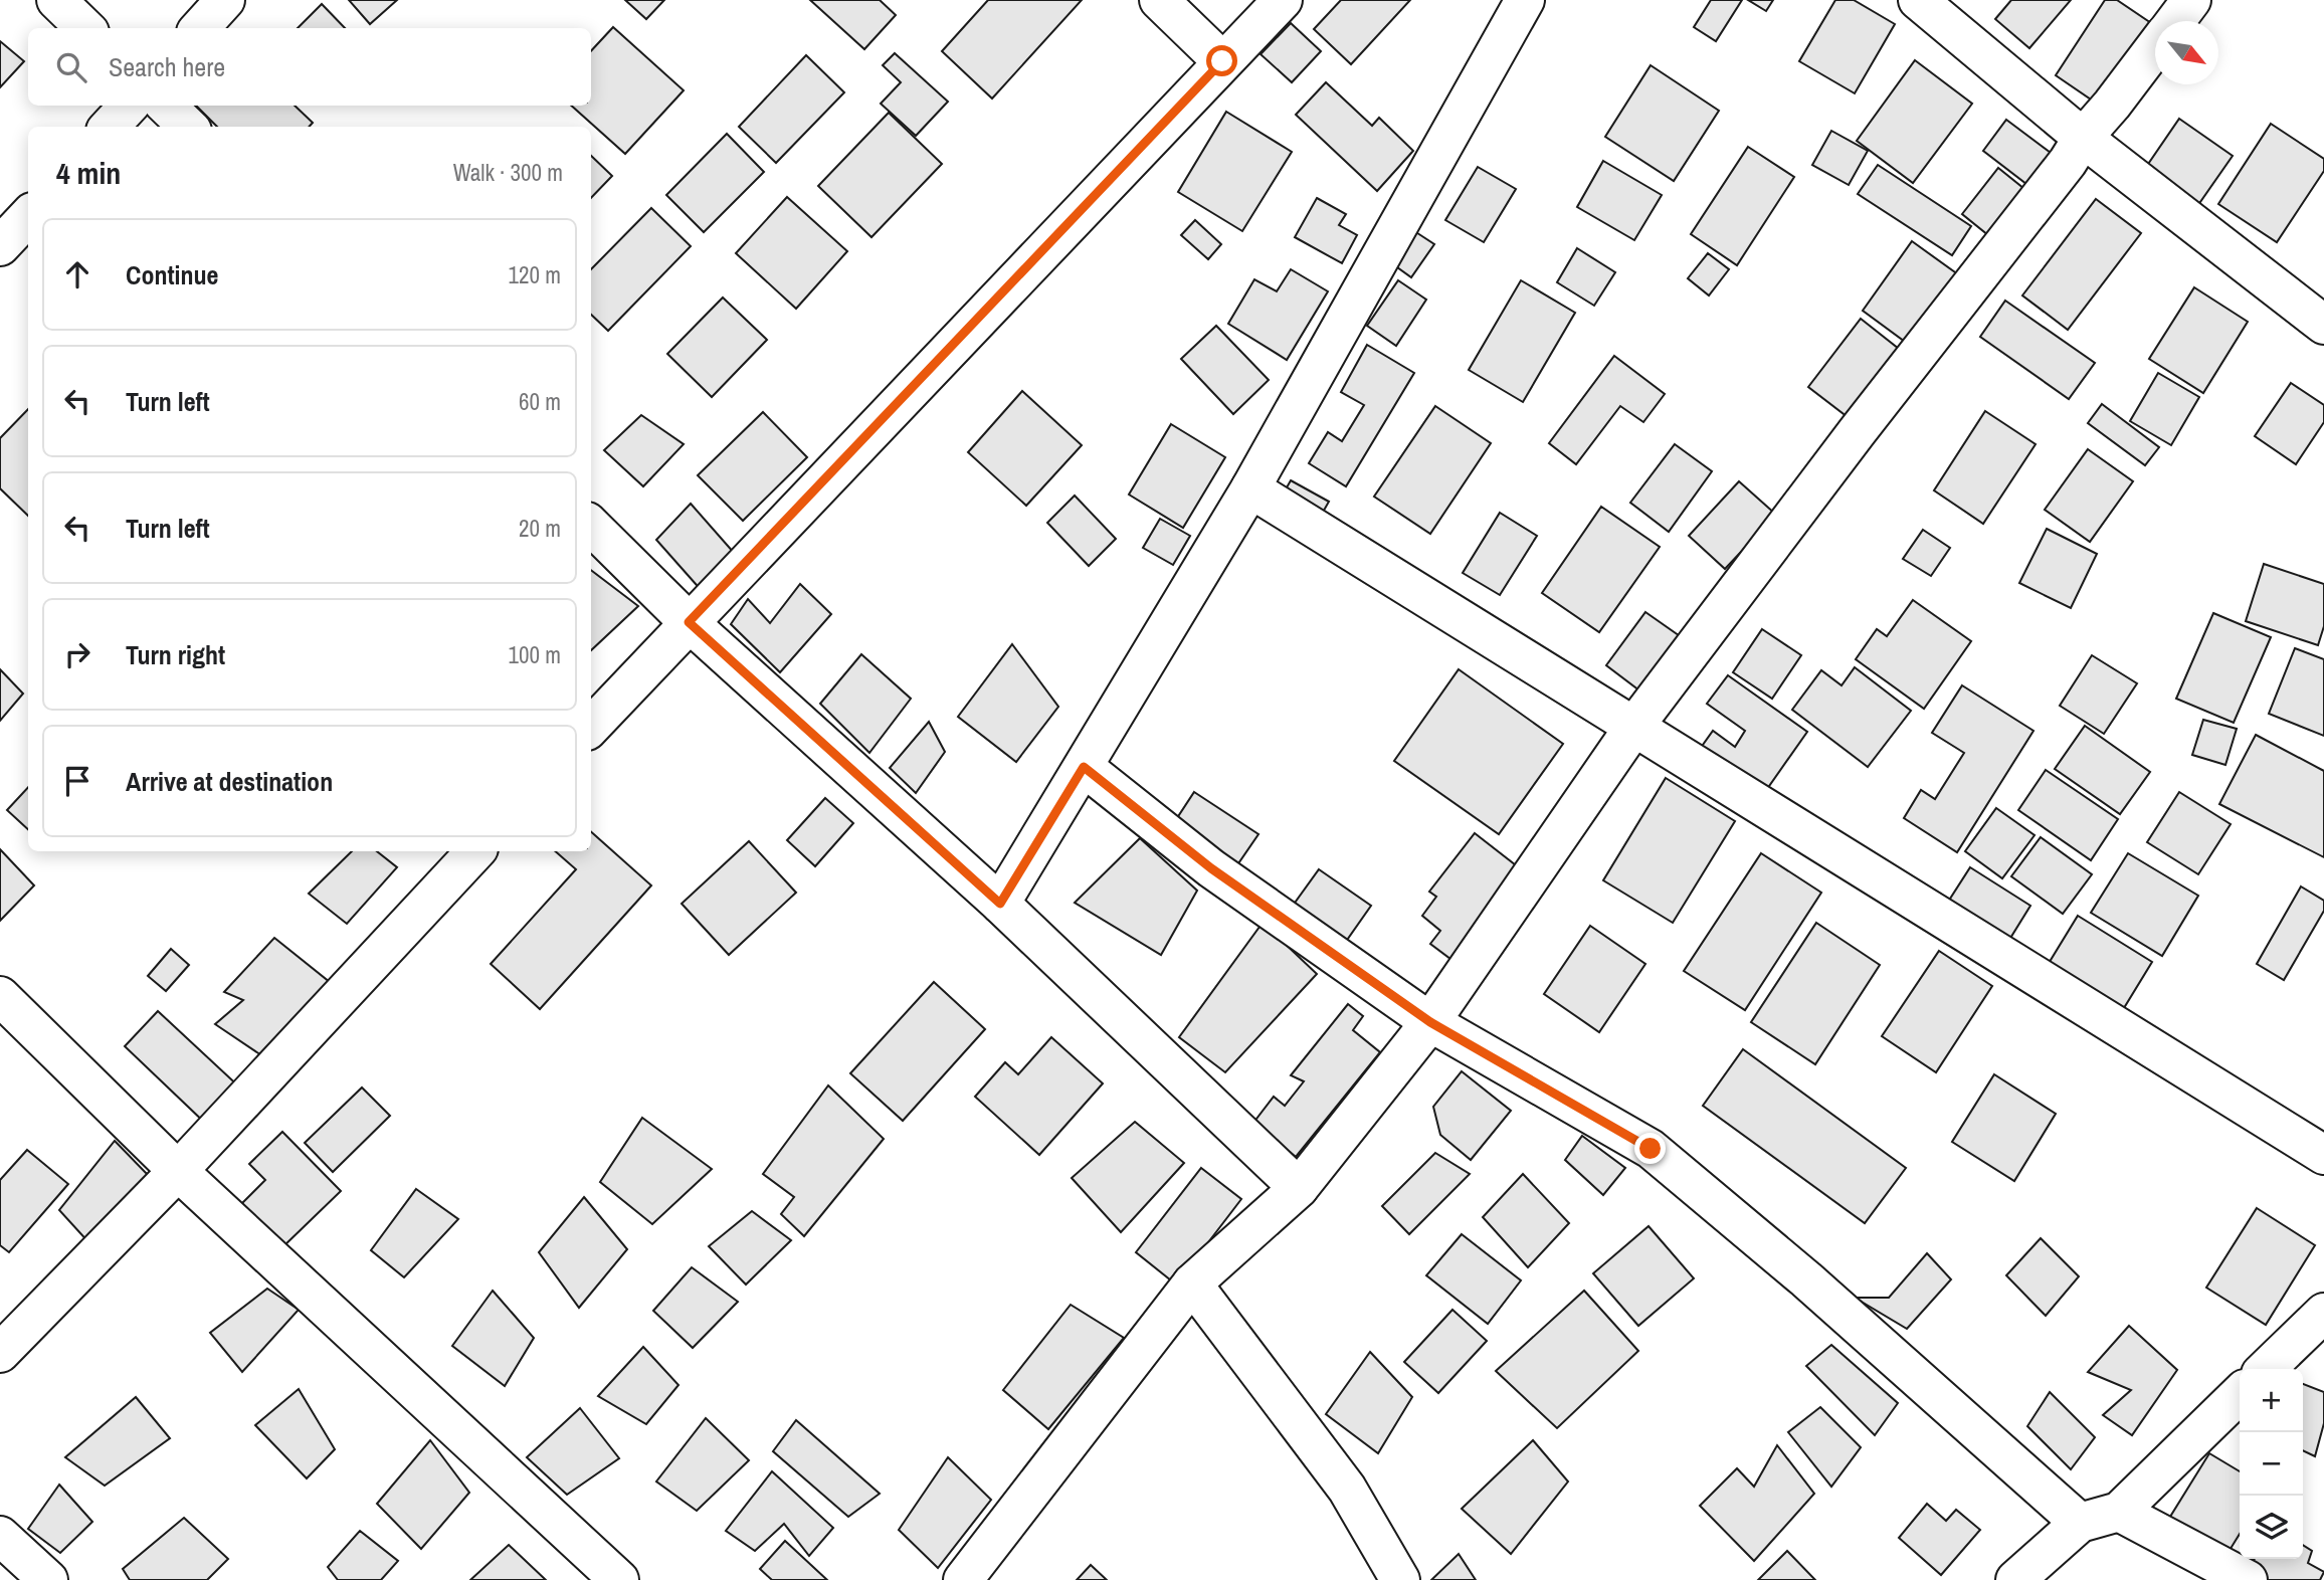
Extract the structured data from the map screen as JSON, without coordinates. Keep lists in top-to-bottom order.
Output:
{
  "north": "bottom right",
  "page": {
    "search": "Search here",
    "heading": ["4 min", "Walk · 300 m"],
    "list": [
      ["Continue", "120 m"],
      ["Turn left", "60 m"],
      ["Turn left", "20 m"],
      ["Turn right", "100 m"],
      "Arrive at destination"
    ],
    "map_buttons": ["+", "−"]
  }
}
